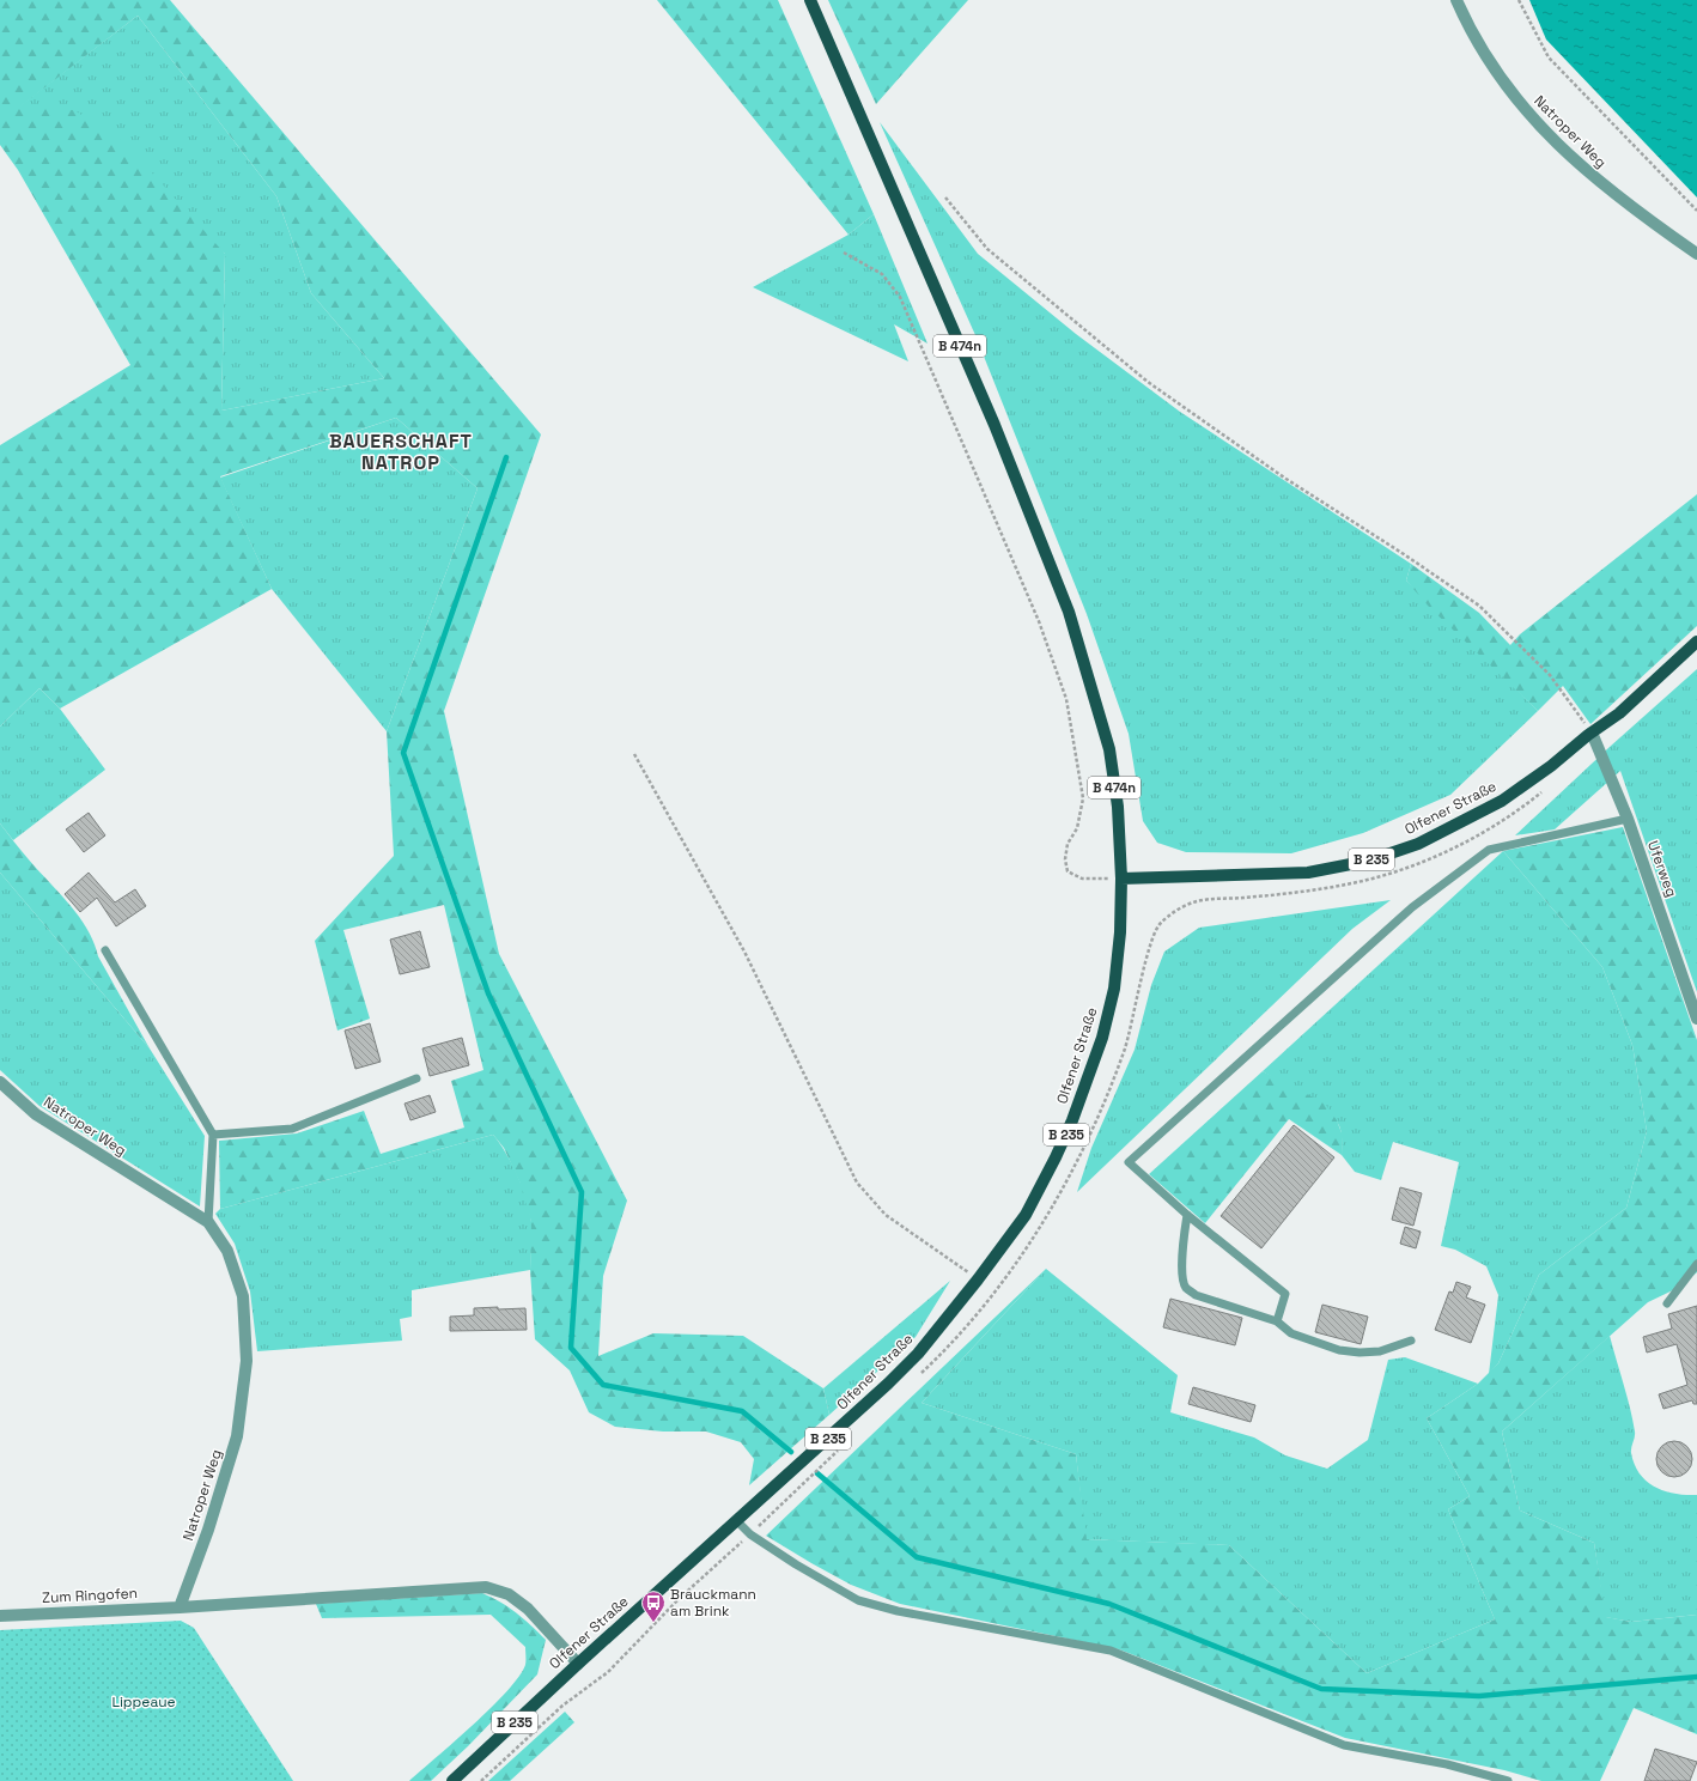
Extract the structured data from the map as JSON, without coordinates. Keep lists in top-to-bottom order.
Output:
{
  "streets": {
    "main road": ["B 474n", "Olfener Straße", "B 235"],
    "street": ["Natroper Weg", "Uferweg", "Zum Ringofen"]
  },
  "crossings": [
    ["Natroper Weg", "Zum Ringofen"],
    ["B 474n", "Olfener Straße"],
    ["Olfener Straße", "Uferweg"]
  ],
  "districts": ["BAUERSCHAFT NATROP"],
  "parks": ["Lippeaue"],
  "places": {
    "bus stop": ["Brauckmann am Brink"]
  }
}
